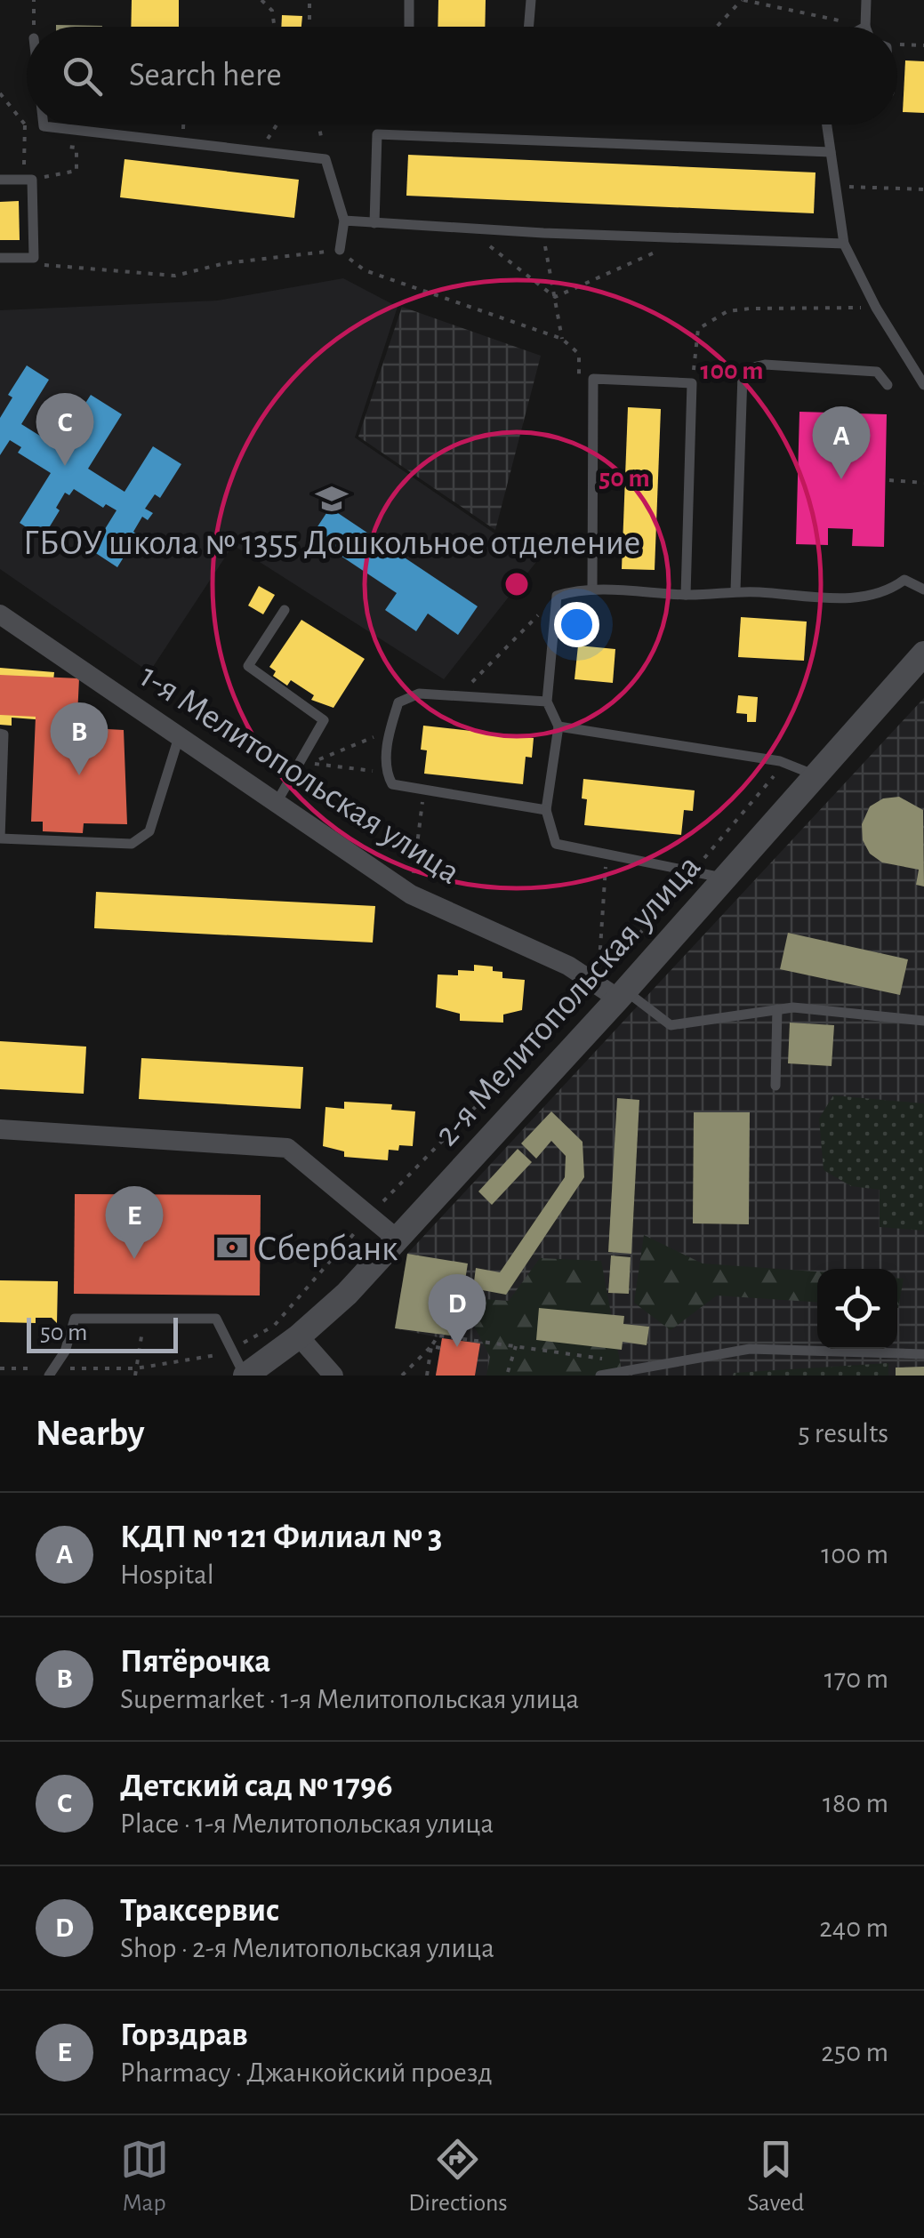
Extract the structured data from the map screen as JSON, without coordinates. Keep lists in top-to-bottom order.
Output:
{
  "streets": {
    "street": ["1-я Мелитопольская улица", "2-я Мелитопольская улица"]
  },
  "crossings": [
    ["1-я Мелитопольская улица", "2-я Мелитопольская улица"]
  ],
  "places": {
    "school or university": ["ГБОУ школа № 1355 Дошкольное отделение"],
    "bank": ["Сбербанк"]
  },
  "scale_bar": "50 m",
  "page": {
    "search": "Search here",
    "pins": [
      "C",
      "A",
      "B",
      "E",
      "D"
    ],
    "scale": "50 m",
    "heading": ["Nearby", "5 results"],
    "list": [
      {
        "mark": "A",
        "name": "КДП № 121 Филиал № 3",
        "note": "Hospital",
        "value": "100 m"
      },
      {
        "mark": "B",
        "name": "Пятёрочка",
        "note": "Supermarket · 1-я Мелитопольская улица",
        "value": "170 m"
      },
      {
        "mark": "C",
        "name": "Детский сад № 1796",
        "note": "Place · 1-я Мелитопольская улица",
        "value": "180 m"
      },
      {
        "mark": "D",
        "name": "Траксервис",
        "note": "Shop · 2-я Мелитопольская улица",
        "value": "240 m"
      },
      {
        "mark": "E",
        "name": "Горздрав",
        "note": "Pharmacy · Джанкойский проезд",
        "value": "250 m"
      }
    ],
    "nav": ["Map", "Directions", "Saved"]
  },
  "rings": ["100 m", "50 m"]
}
